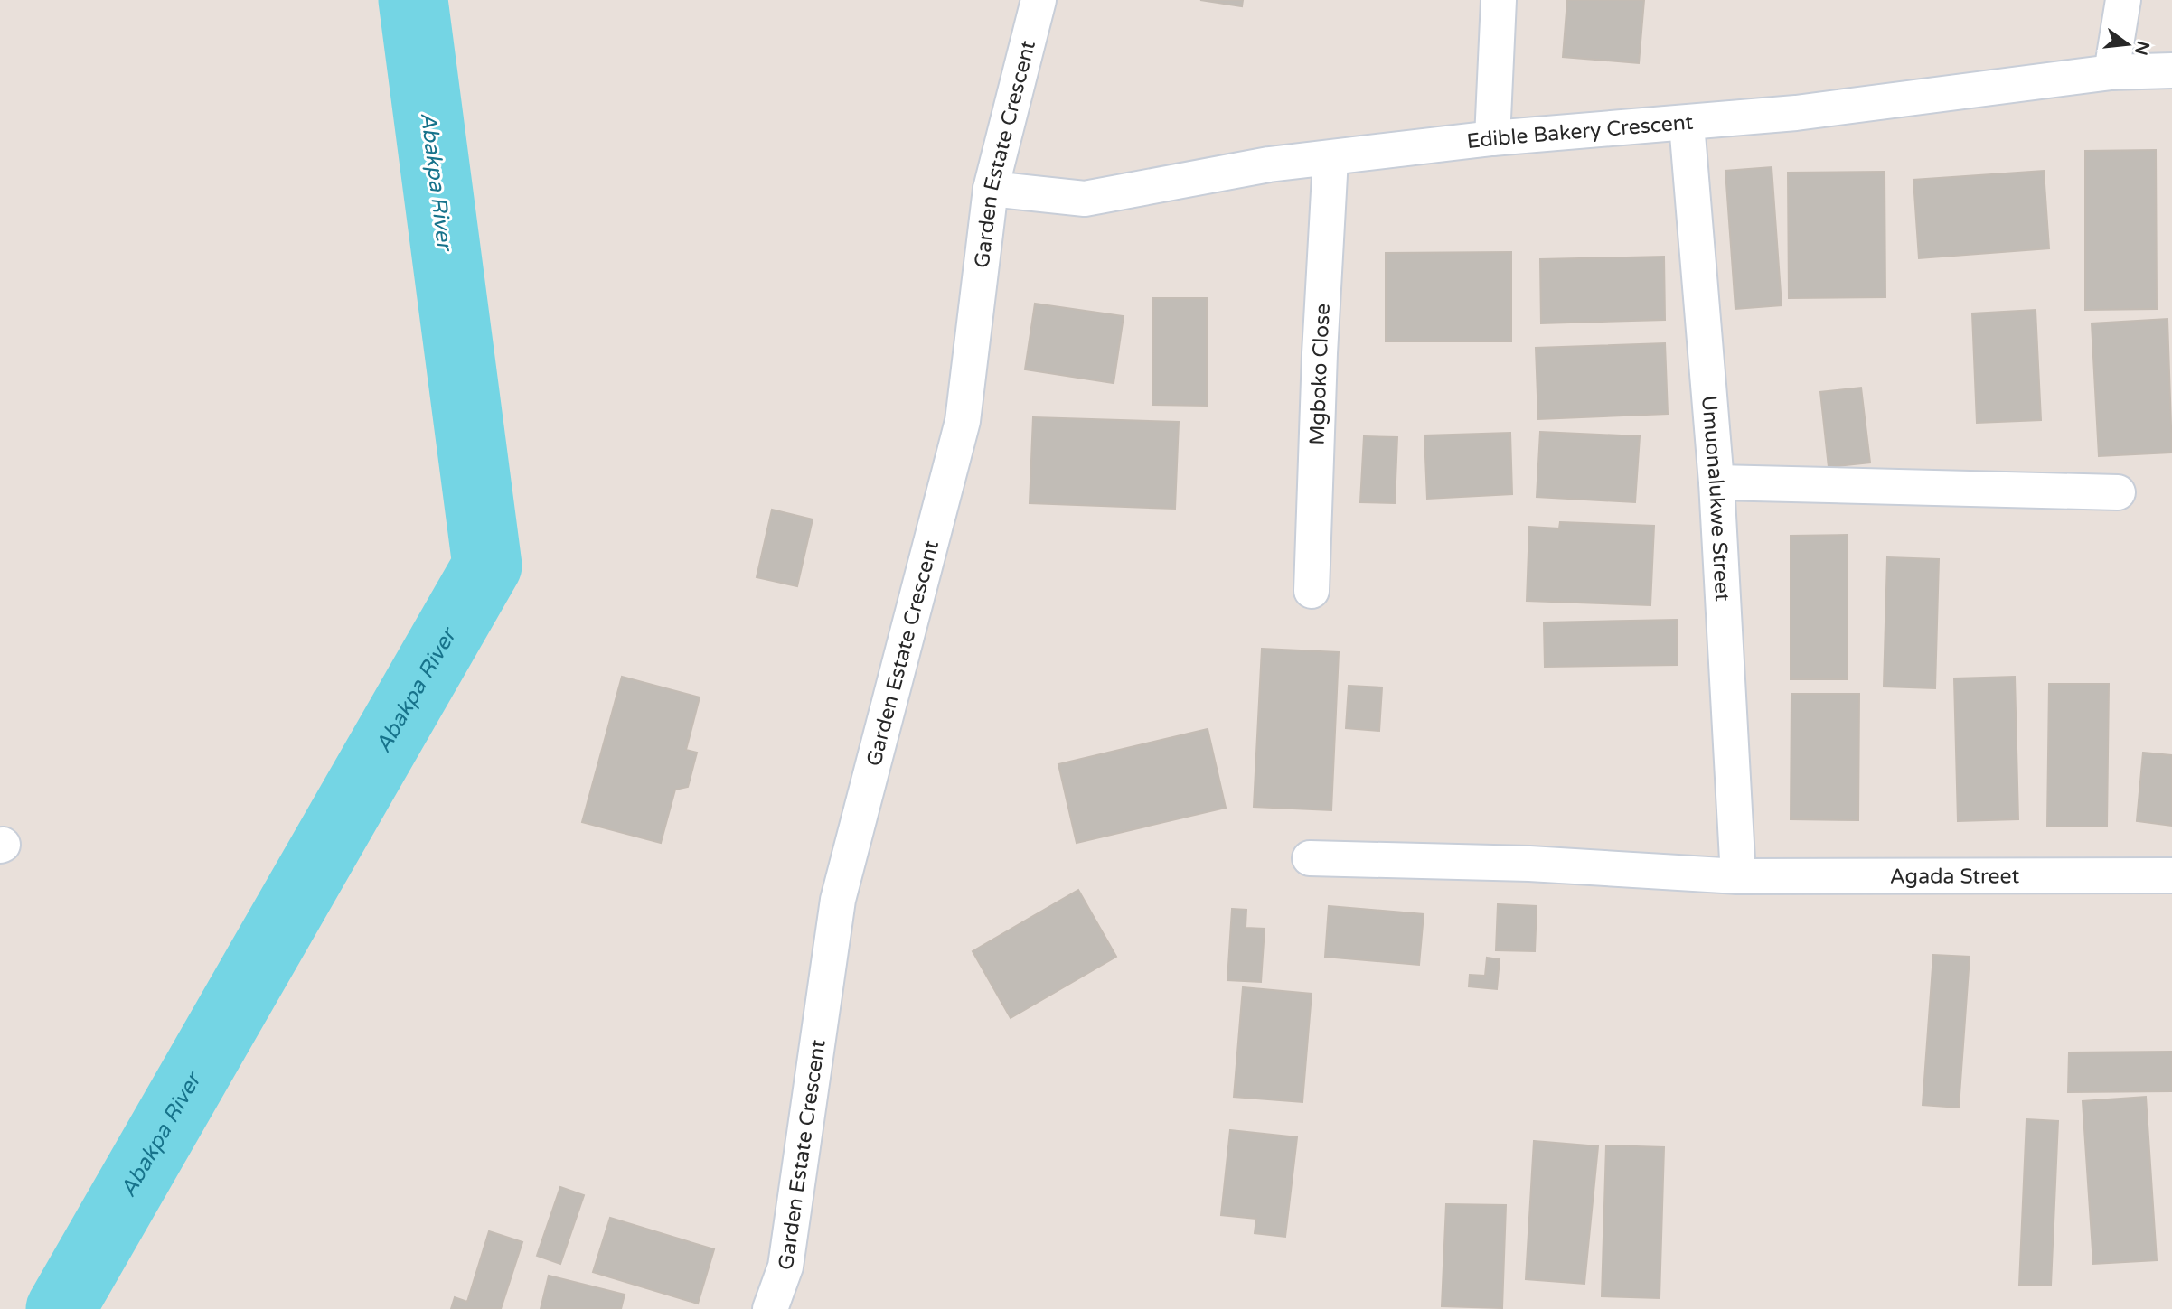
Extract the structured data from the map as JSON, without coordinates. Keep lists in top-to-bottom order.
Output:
{
  "streets": {
    "street": [
      "Edible Bakery Crescent",
      "Garden Estate Crescent",
      "Mgboko Close",
      "Umuonalukwe Street",
      "Agada Street"
    ]
  },
  "crossings": [
    ["Edible Bakery Crescent", "Garden Estate Crescent"],
    ["Edible Bakery Crescent", "Mgboko Close"],
    ["Edible Bakery Crescent", "Umuonalukwe Street"],
    ["Umuonalukwe Street", "Agada Street"]
  ],
  "water": ["Abakpa River"],
  "north": "right"
}
